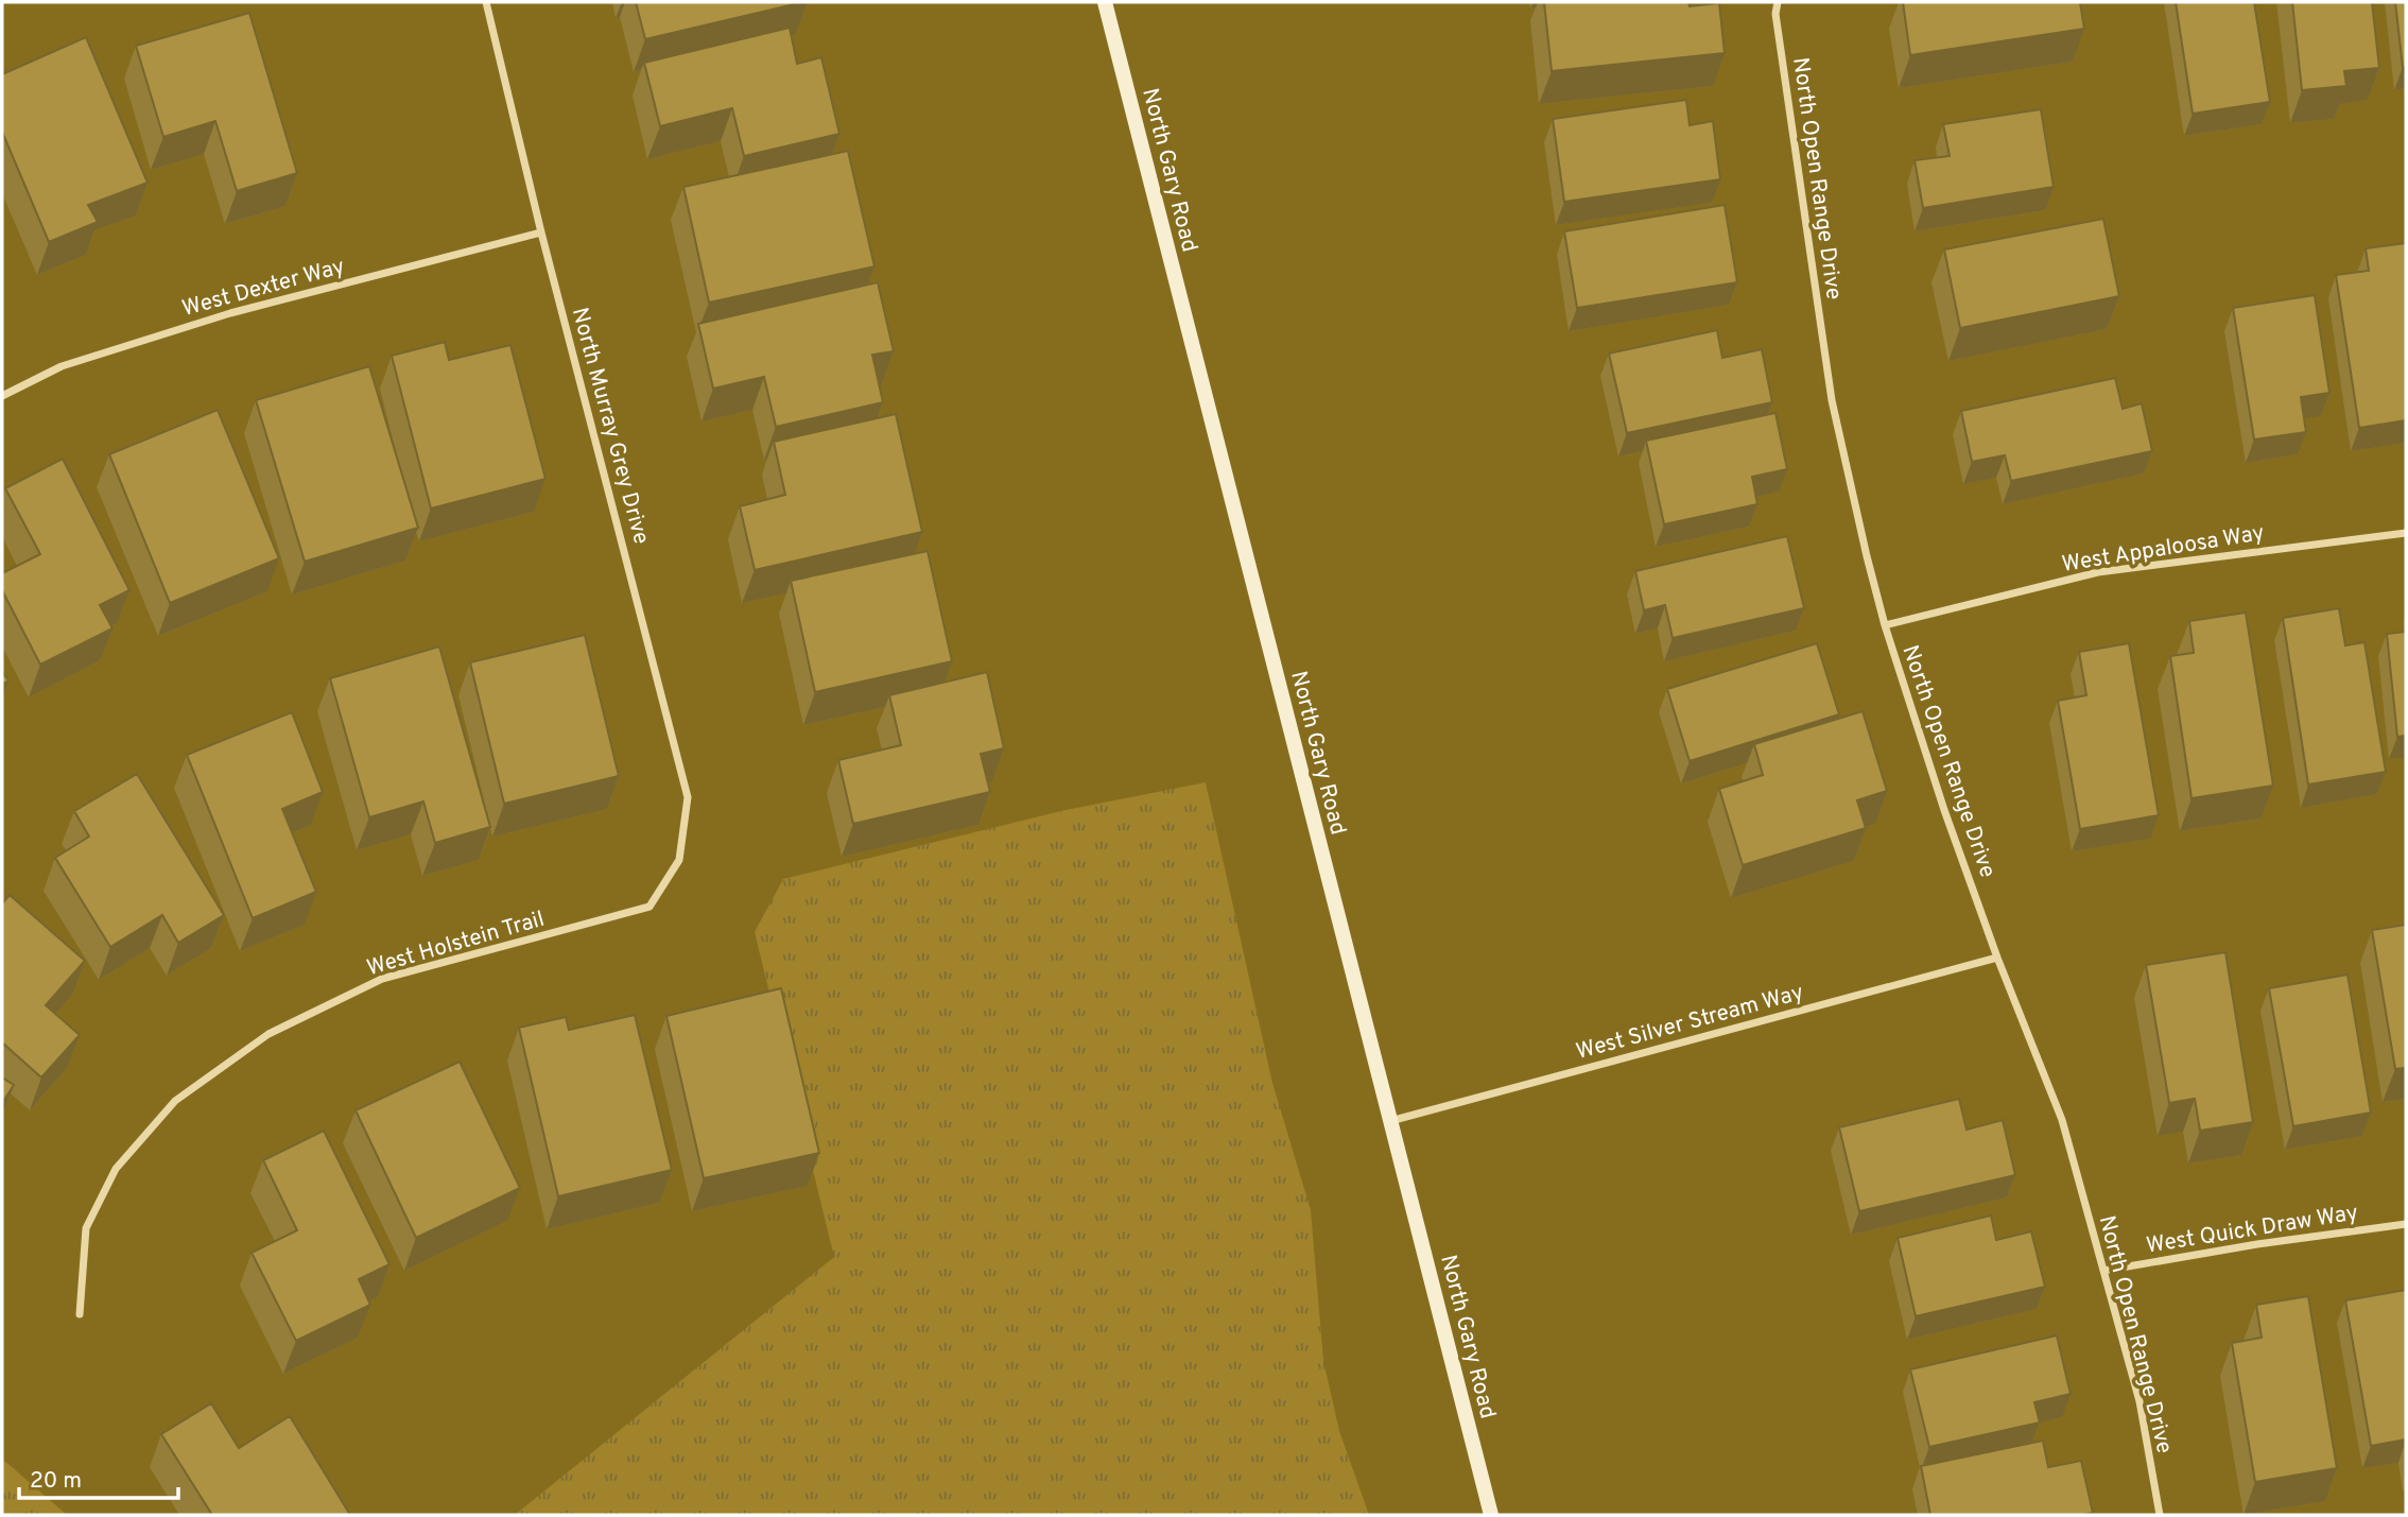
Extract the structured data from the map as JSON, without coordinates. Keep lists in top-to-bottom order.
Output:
{
  "streets": {
    "main road": ["North Gary Road"],
    "street": [
      "North Open Range Drive",
      "West Dexter Way",
      "North Murray Grey Drive",
      "West Appaloosa Way",
      "West Holstein Trail",
      "West Silver Stream Way",
      "West Quick Draw Way"
    ]
  },
  "crossings": [
    ["North Gary Road", "West Silver Stream Way"],
    ["North Open Range Drive", "West Appaloosa Way"],
    ["North Open Range Drive", "West Silver Stream Way"],
    ["North Open Range Drive", "West Quick Draw Way"],
    ["West Dexter Way", "North Murray Grey Drive"],
    ["North Murray Grey Drive", "West Holstein Trail"]
  ],
  "scale_bar": "20 m"
}
